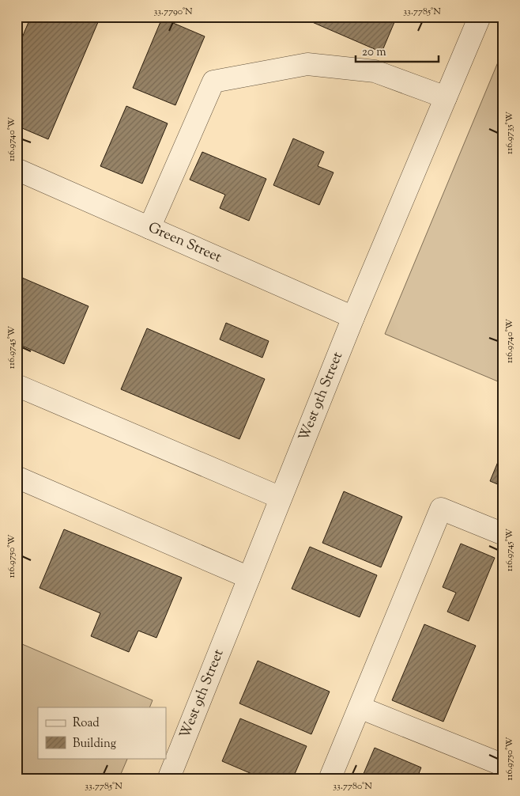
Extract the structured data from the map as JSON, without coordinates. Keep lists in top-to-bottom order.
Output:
{
  "streets": {
    "street": ["Green Street", "West 9th Street"]
  },
  "crossings": [
    ["Green Street", "West 9th Street"]
  ],
  "legend": ["Road", "Building"],
  "scale_bar": "20 m",
  "coordinates": [
    "33.7790°N",
    "33.7785°N",
    "116.9735°W",
    "116.9740°W",
    "116.9745°W",
    "116.9750°W",
    "33.7780°N"
  ]
}
